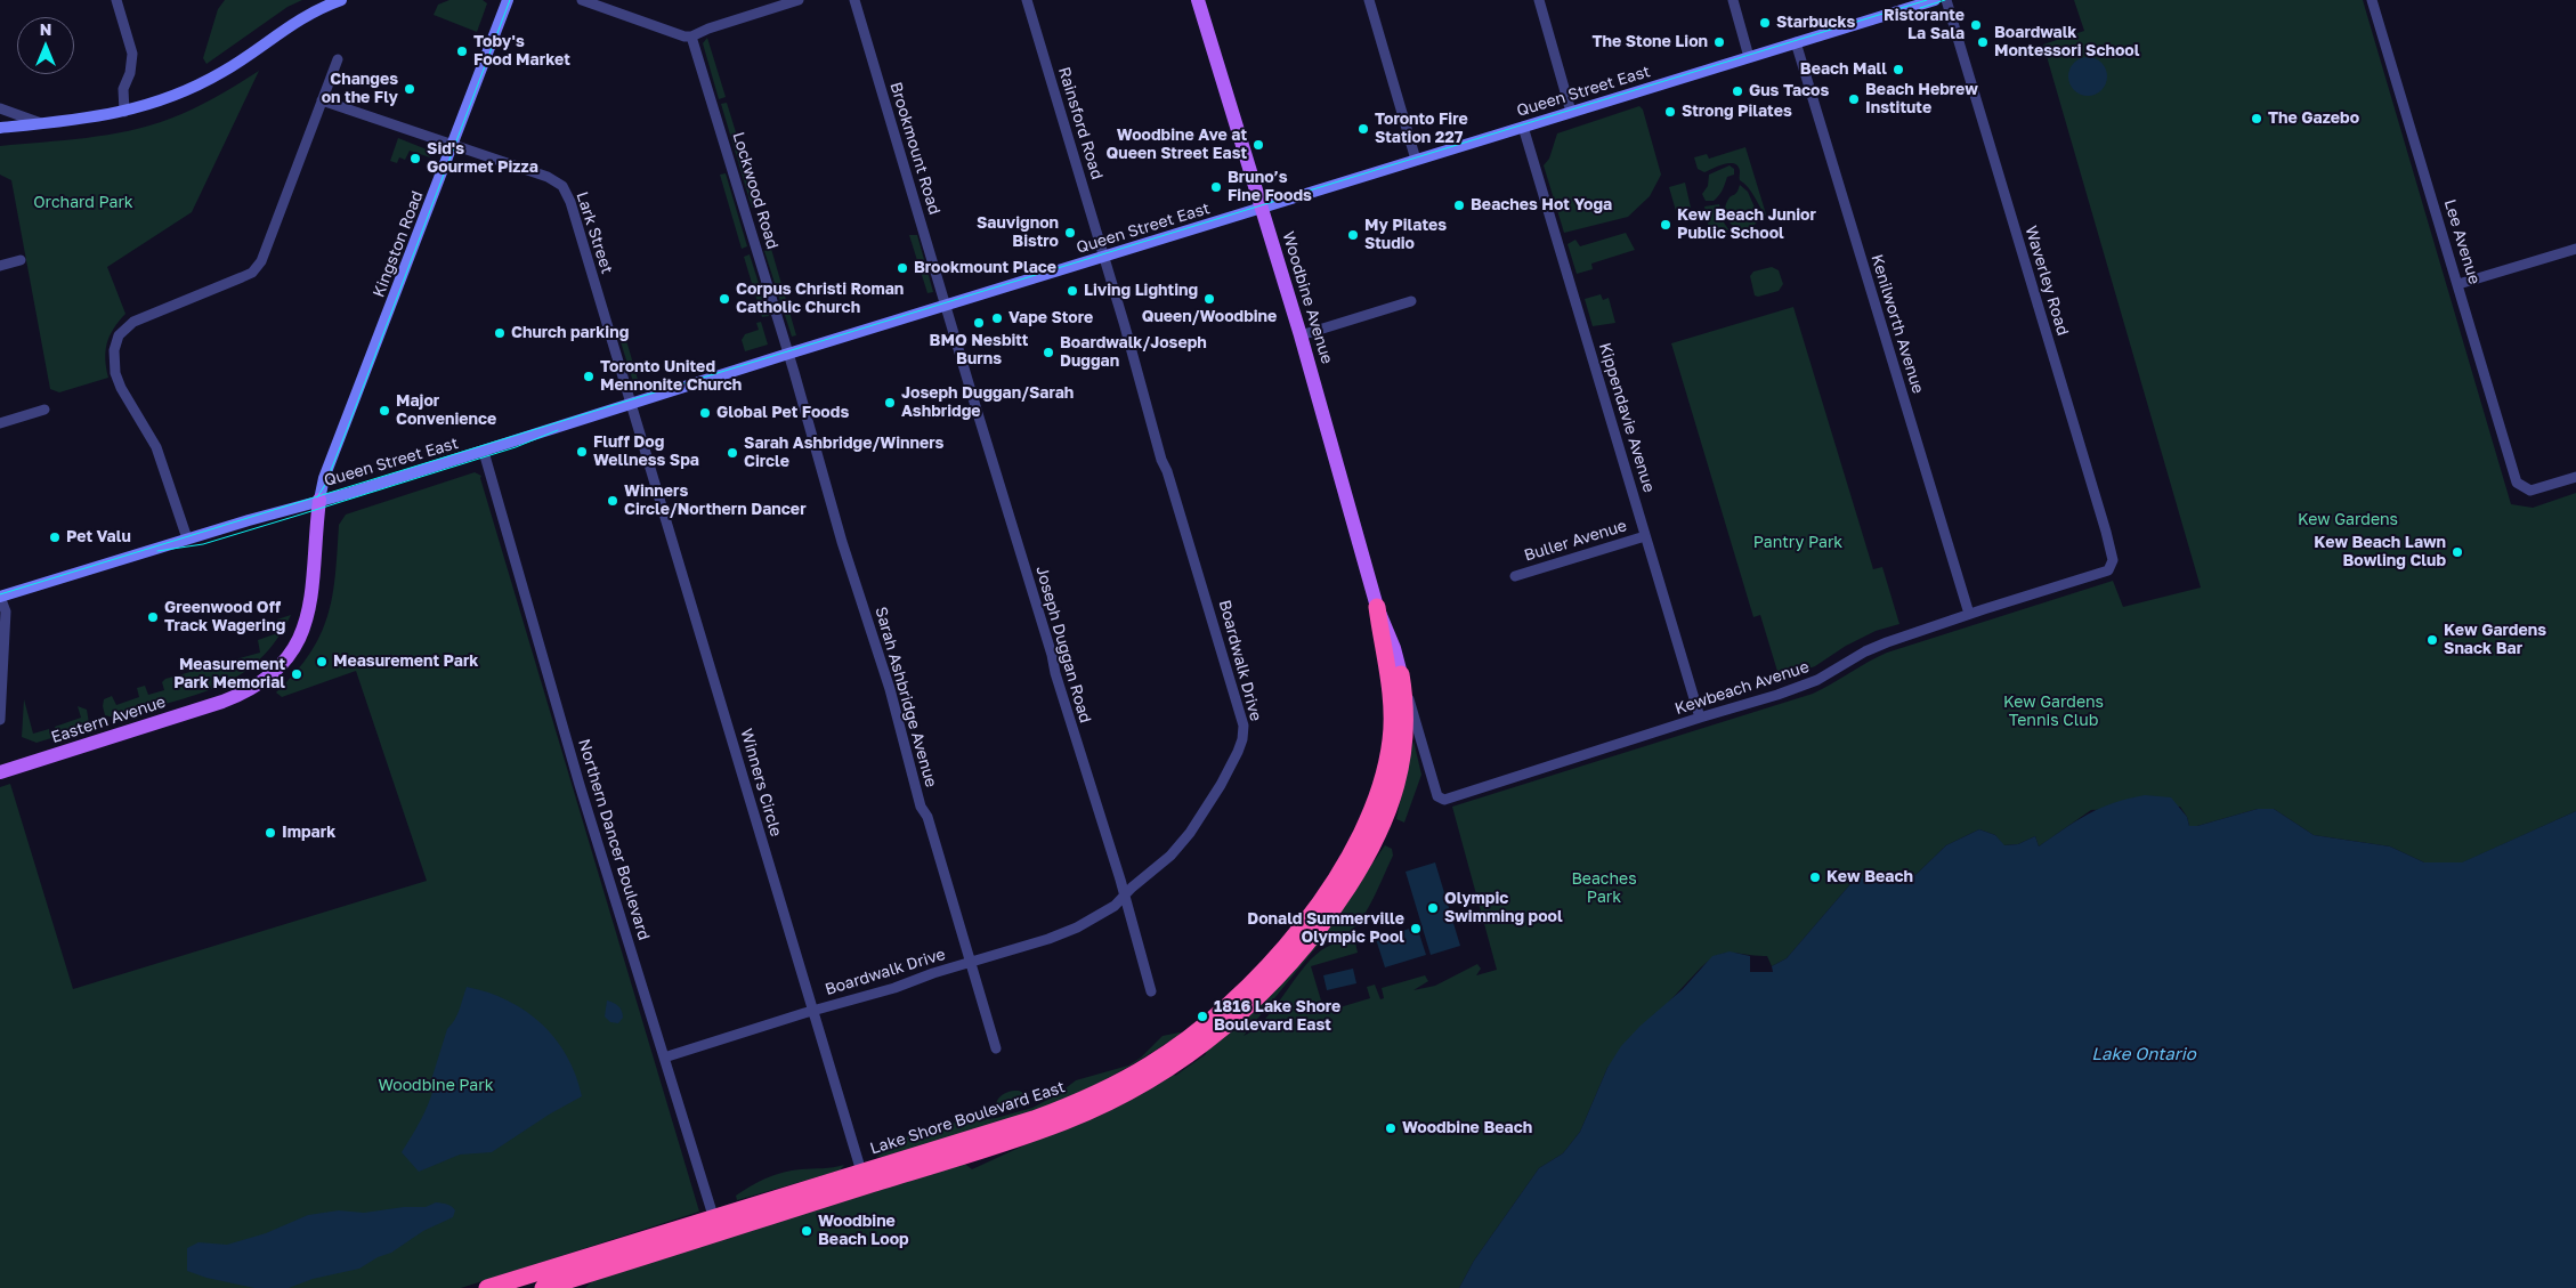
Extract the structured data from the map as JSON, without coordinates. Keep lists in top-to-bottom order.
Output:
{
  "streets": {
    "highway": ["Woodbine Avenue", "Lake Shore Boulevard East"],
    "main road": ["Queen Street East", "Kingston Road", "Eastern Avenue"],
    "street": [
      "Rainsford Road",
      "Brookmount Road",
      "Lockwood Road",
      "Lark Street",
      "Lee Avenue",
      "Waverley Road",
      "Kenilworth Avenue",
      "Kippendavie Avenue",
      "Buller Avenue",
      "Joseph Duggan Road",
      "Boardwalk Drive",
      "Kewbeach Avenue",
      "Sarah Ashbridge Avenue",
      "Winners Circle",
      "Northern Dancer Boulevard"
    ]
  },
  "crossings": [
    ["Queen Street East", "Rainsford Road"],
    ["Queen Street East", "Brookmount Road"],
    ["Queen Street East", "Lockwood Road"],
    ["Queen Street East", "Lark Street"],
    ["Queen Street East", "Kingston Road"],
    ["Queen Street East", "Woodbine Avenue"],
    ["Queen Street East", "Kenilworth Avenue"],
    ["Queen Street East", "Kippendavie Avenue"],
    ["Queen Street East", "Joseph Duggan Road"],
    ["Queen Street East", "Boardwalk Drive"],
    ["Queen Street East", "Sarah Ashbridge Avenue"],
    ["Queen Street East", "Eastern Avenue"],
    ["Queen Street East", "Winners Circle"],
    ["Queen Street East", "Northern Dancer Boulevard"],
    ["Rainsford Road", "Boardwalk Drive"],
    ["Brookmount Road", "Joseph Duggan Road"],
    ["Lockwood Road", "Sarah Ashbridge Avenue"],
    ["Lark Street", "Kingston Road"],
    ["Lark Street", "Winners Circle"],
    ["Kingston Road", "Eastern Avenue"],
    ["Waverley Road", "Kewbeach Avenue"],
    ["Woodbine Avenue", "Kewbeach Avenue"],
    ["Woodbine Avenue", "Lake Shore Boulevard East"],
    ["Kenilworth Avenue", "Kewbeach Avenue"],
    ["Kippendavie Avenue", "Buller Avenue"],
    ["Kippendavie Avenue", "Kewbeach Avenue"],
    ["Joseph Duggan Road", "Boardwalk Drive"],
    ["Boardwalk Drive", "Sarah Ashbridge Avenue"],
    ["Boardwalk Drive", "Winners Circle"],
    ["Boardwalk Drive", "Northern Dancer Boulevard"],
    ["Winners Circle", "Lake Shore Boulevard East"],
    ["Northern Dancer Boulevard", "Lake Shore Boulevard East"]
  ],
  "water": ["Lake Ontario"],
  "parks": [
    "Orchard Park",
    "Kew Gardens",
    "Pantry Park",
    "Kew Gardens Tennis Club",
    "Beaches Park",
    "Woodbine Park"
  ],
  "places": [
    "Starbucks",
    "Ristorante La Sala",
    "The Stone Lion",
    "Boardwalk Montessori School",
    "Toby's Food Market",
    "Beach Mall",
    "Changes on the Fly",
    "Gus Tacos",
    "Beach Hebrew Institute",
    "Strong Pilates",
    "The Gazebo",
    "Toronto Fire Station 227",
    "Woodbine Ave at Queen Street East",
    "Sid's Gourmet Pizza",
    "Bruno’s Fine Foods",
    "Beaches Hot Yoga",
    "Kew Beach Junior Public School",
    "Sauvignon Bistro",
    "My Pilates Studio",
    "Brookmount Place",
    "Living Lighting",
    "Corpus Christi Roman Catholic Church",
    "Queen/Woodbine",
    "Vape Store",
    "BMO Nesbitt Burns",
    "Church parking",
    "Boardwalk/Joseph Duggan",
    "Toronto United Mennonite Church",
    "Joseph Duggan/Sarah Ashbridge",
    "Major Convenience",
    "Global Pet Foods",
    "Fluff Dog Wellness Spa",
    "Sarah Ashbridge/Winners Circle",
    "Winners Circle/Northern Dancer",
    "Pet Valu",
    "Kew Beach Lawn Bowling Club",
    "Greenwood Off Track Wagering",
    "Kew Gardens Snack Bar",
    "Measurement Park",
    "Measurement Park Memorial",
    "Impark",
    "Kew Beach",
    "Olympic Swimming pool",
    "Donald Summerville Olympic Pool",
    "1816 Lake Shore Boulevard East",
    "Woodbine Beach",
    "Woodbine Beach Loop"
  ],
  "north": "top"
}
